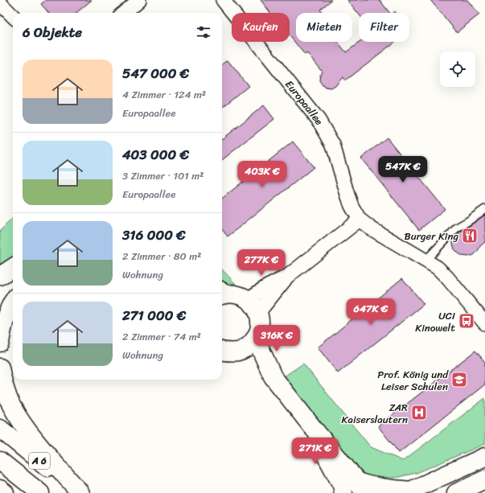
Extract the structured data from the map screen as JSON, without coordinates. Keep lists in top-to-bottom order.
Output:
{
  "streets": {
    "main road": ["A 6"],
    "street": ["Europaallee"]
  },
  "places": {
    "restaurant": ["Burger King"],
    "bus stop": ["UCI Kinowelt"],
    "school or university": ["Prof. König und Leiser Schulen"],
    "hospital": ["ZAR Kaiserslautern"]
  },
  "page": {
    "chip": ["Kaufen", "Mieten", "Filter"],
    "heading": "6 Objekte",
    "list": [
      {
        "name": "547 000 €",
        "note": "4 Zimmer · 124 m² · Europaallee"
      },
      {
        "name": "403 000 €",
        "note": "3 Zimmer · 101 m² · Europaallee"
      },
      {
        "name": "316 000 €",
        "note": "2 Zimmer · 80 m² · Wohnung"
      },
      {
        "name": "271 000 €",
        "note": "2 Zimmer · 74 m² · Wohnung"
      }
    ],
    "price": [
      "547K €",
      "403K €",
      "277K €",
      "647K €",
      "316K €",
      "271K €"
    ]
  }
}
